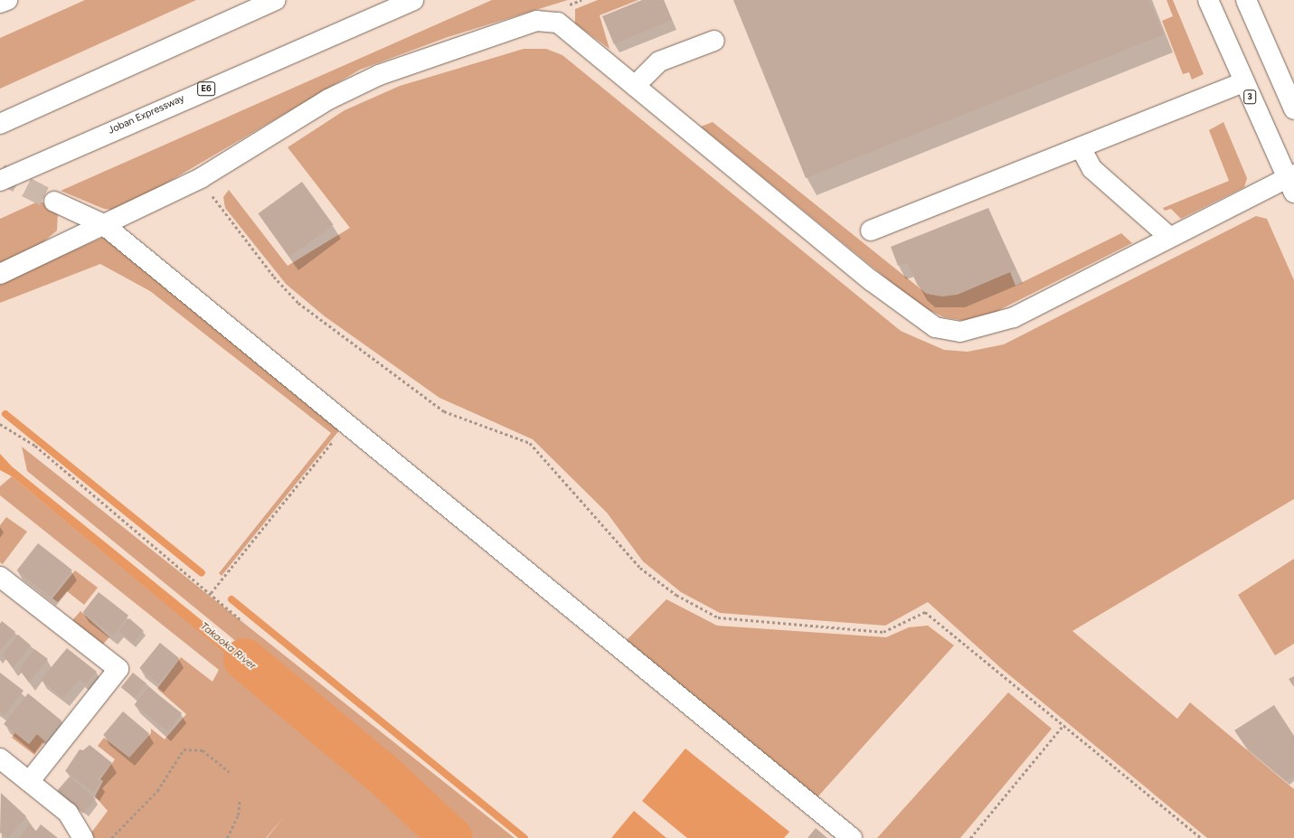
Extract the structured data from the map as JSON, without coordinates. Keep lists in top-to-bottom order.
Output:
{
  "streets": {
    "main road": ["E6", "3", "Joban Expressway"]
  },
  "water": ["Takaoka River"]
}
